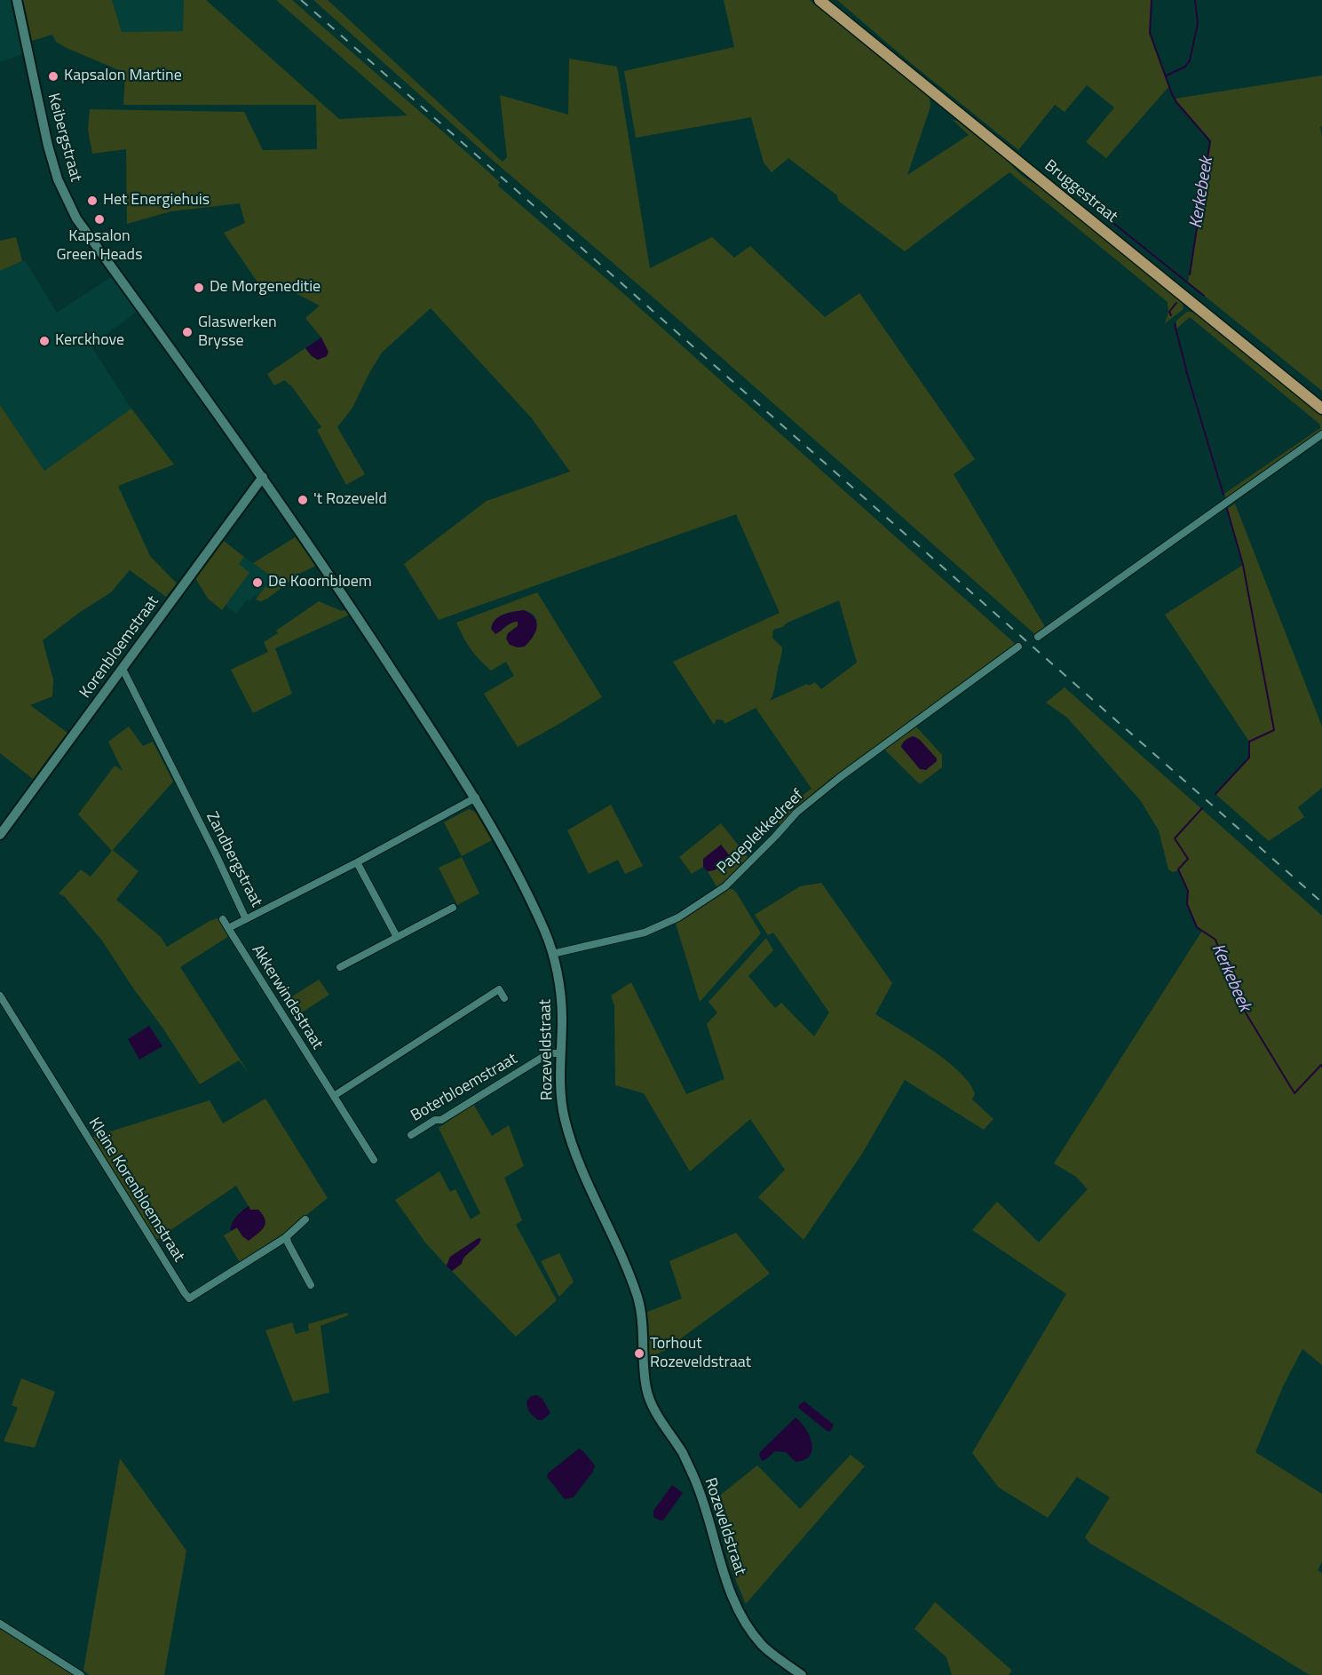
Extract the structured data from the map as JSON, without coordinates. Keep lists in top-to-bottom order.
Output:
{
  "streets": {
    "main road": ["Bruggestraat"],
    "street": [
      "Keibergstraat",
      "Korenbloemstraat",
      "Papeplekkedreef",
      "Zandbergstraat",
      "Akkerwindestraat",
      "Rozeveldstraat",
      "Boterbloemstraat",
      "Kleine Korenbloemstraat"
    ]
  },
  "crossings": [
    ["Keibergstraat", "Korenbloemstraat"],
    ["Keibergstraat", "Rozeveldstraat"],
    ["Korenbloemstraat", "Zandbergstraat"],
    ["Korenbloemstraat", "Rozeveldstraat"],
    ["Papeplekkedreef", "Rozeveldstraat"],
    ["Zandbergstraat", "Rozeveldstraat"],
    ["Rozeveldstraat", "Boterbloemstraat"]
  ],
  "water": ["Kerkebeek"],
  "places": [
    "Kapsalon Martine",
    "Het Energiehuis",
    "Kapsalon Green Heads",
    "De Morgeneditie",
    "Glaswerken Brysse",
    "Kerckhove",
    "'t Rozeveld",
    "De Koornbloem",
    "Torhout Rozeveldstraat"
  ]
}
